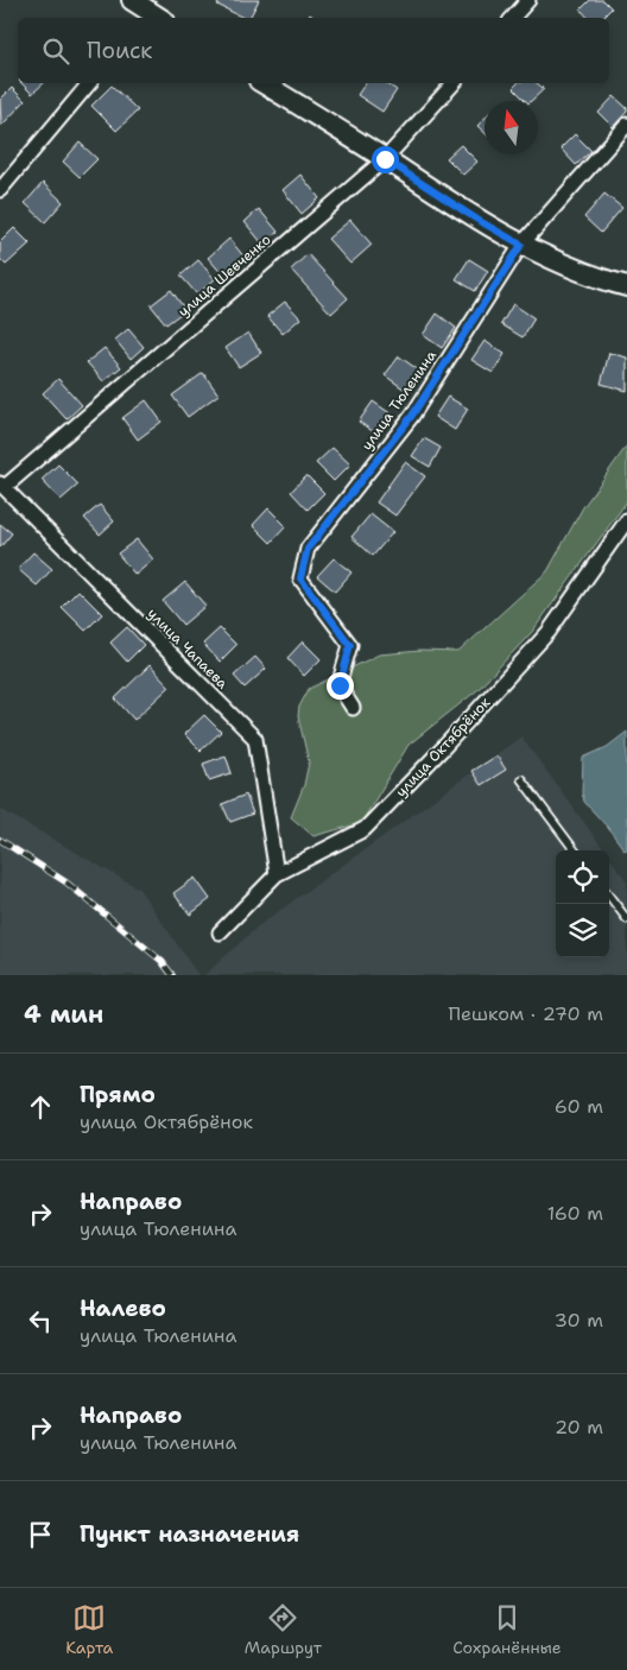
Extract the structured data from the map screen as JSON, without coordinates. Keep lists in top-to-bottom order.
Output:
{
  "streets": {
    "street": [
      "улица Шевченко",
      "улица Тюленина",
      "улица Чапаева",
      "улица Октябрёнок"
    ]
  },
  "crossings": [
    ["улица Шевченко", "улица Чапаева"],
    ["улица Чапаева", "улица Октябрёнок"]
  ],
  "north": "top",
  "page": {
    "search": "Поиск",
    "heading": ["4 мин", "Пешком · 270 m"],
    "list": [
      ["Прямо", "улица Октябрёнок", "60 m"],
      ["Направо", "улица Тюленина", "160 m"],
      ["Налево", "улица Тюленина", "30 m"],
      ["Направо", "улица Тюленина", "20 m"],
      "Пункт назначения"
    ],
    "nav": ["Карта", "Маршрут", "Сохранённые"]
  }
}
